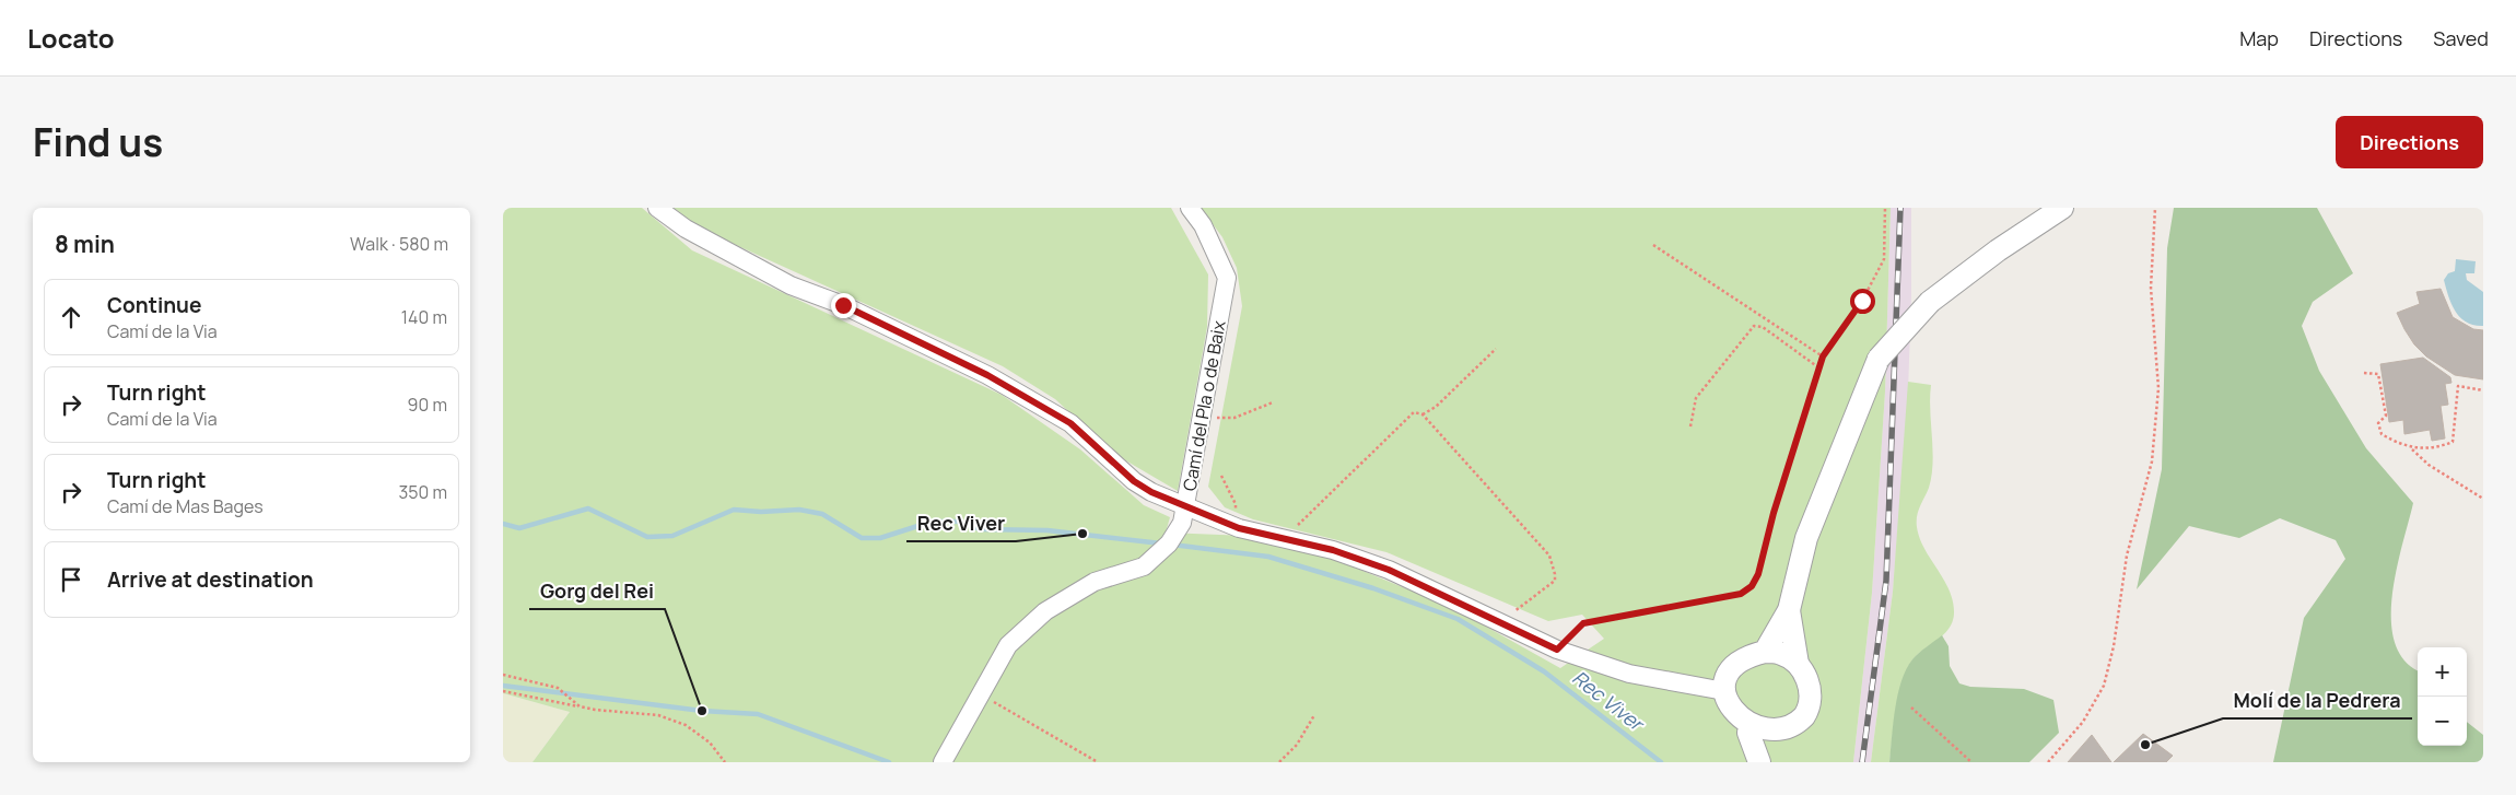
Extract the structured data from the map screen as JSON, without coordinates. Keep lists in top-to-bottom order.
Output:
{
  "streets": {
    "street": ["Camí del Pla o de Baix"]
  },
  "water": ["Rec Viver"],
  "places": ["Rec Viver", "Gorg del Rei", "Molí de la Pedrera"],
  "page": {
    "header": "Locato",
    "nav": ["Map", "Directions", "Saved"],
    "title": "Find us",
    "buttons": "Directions",
    "heading": ["8 min", "Walk · 580 m"],
    "list": [
      ["Continue", "Camí de la Via", "140 m"],
      ["Turn right", "Camí de la Via", "90 m"],
      ["Turn right", "Camí de Mas Bages", "350 m"],
      "Arrive at destination"
    ],
    "map_buttons": ["+", "−"]
  }
}
